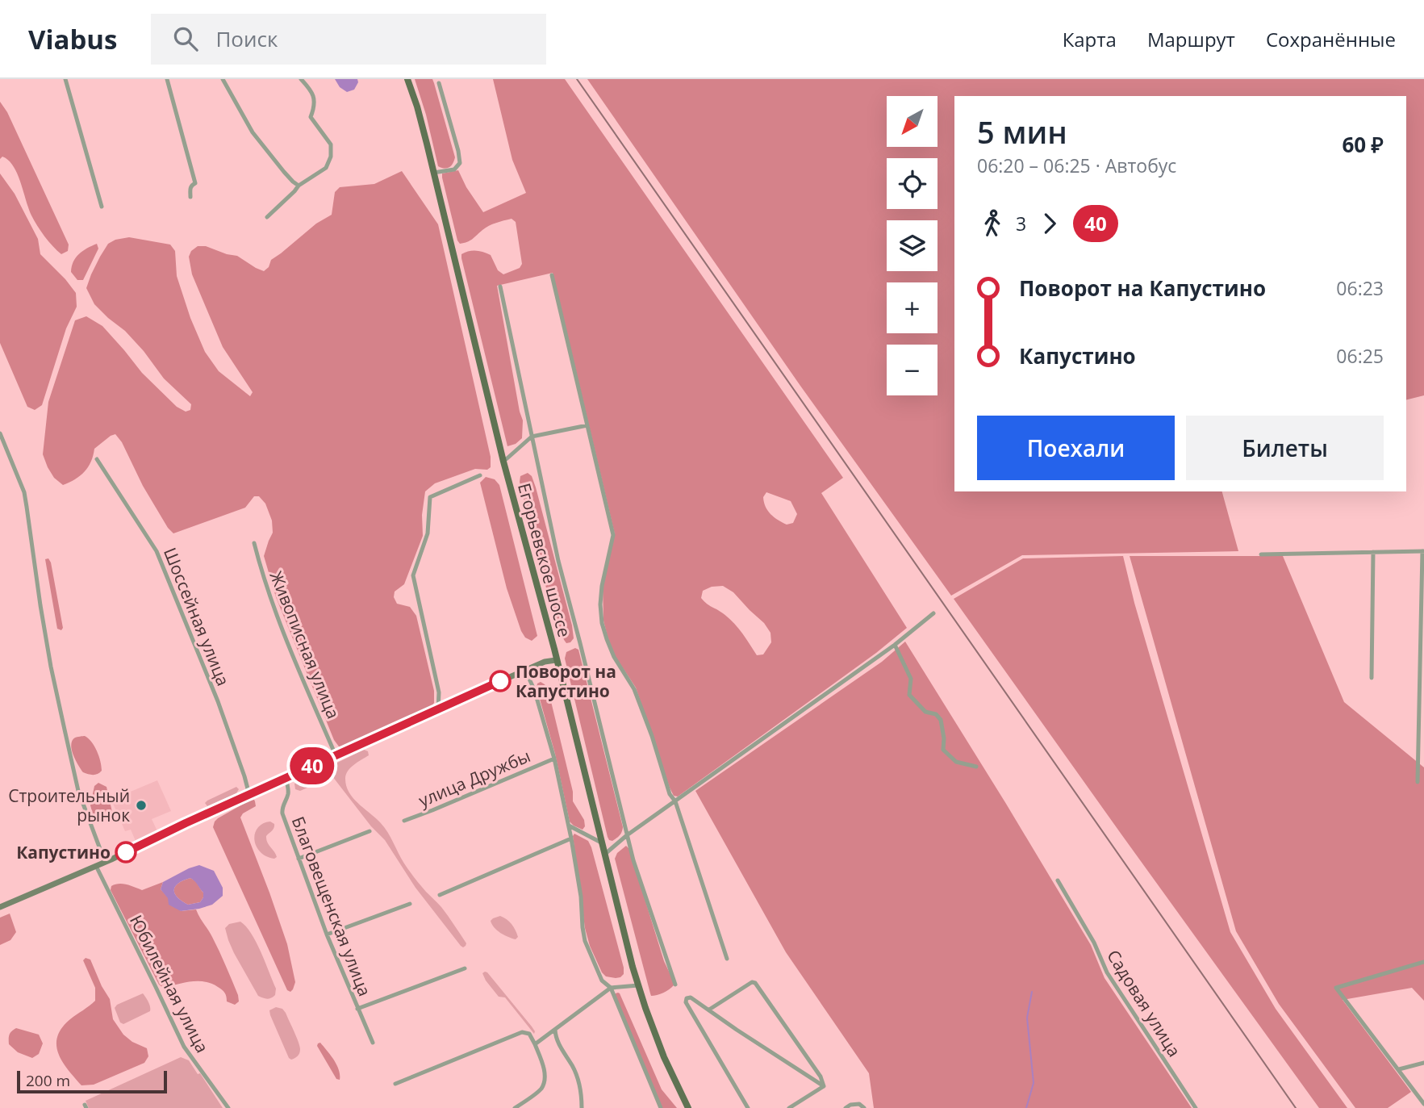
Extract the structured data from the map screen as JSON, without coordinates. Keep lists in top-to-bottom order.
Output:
{
  "streets": {
    "main road": ["Егорьевское шоссе"],
    "street": [
      "Шоссейная улица",
      "Живописная улица",
      "улица Дружбы",
      "Благовещенская улица",
      "Юбилейная улица",
      "Садовая улица"
    ]
  },
  "places": ["Поворот на Капустино", "Строительный рынок", "Капустино"],
  "lines": ["bus line 40"],
  "scale_bar": "200 m",
  "north": "bottom left",
  "page": {
    "header": "Viabus",
    "search": "Поиск",
    "nav": ["Карта", "Маршрут", "Сохранённые"],
    "on_map": "40",
    "map_buttons": ["+", "−"],
    "heading": ["5 мин", "06:20 – 06:25 · Автобус", "60 ₽"],
    "legs": ["3", "40"],
    "list": [
      {
        "name": "Поворот на Капустино",
        "value": "06:23"
      },
      {
        "name": "Капустино",
        "value": "06:25"
      }
    ],
    "buttons": ["Поехали", "Билеты"],
    "scale": "200 m"
  }
}
